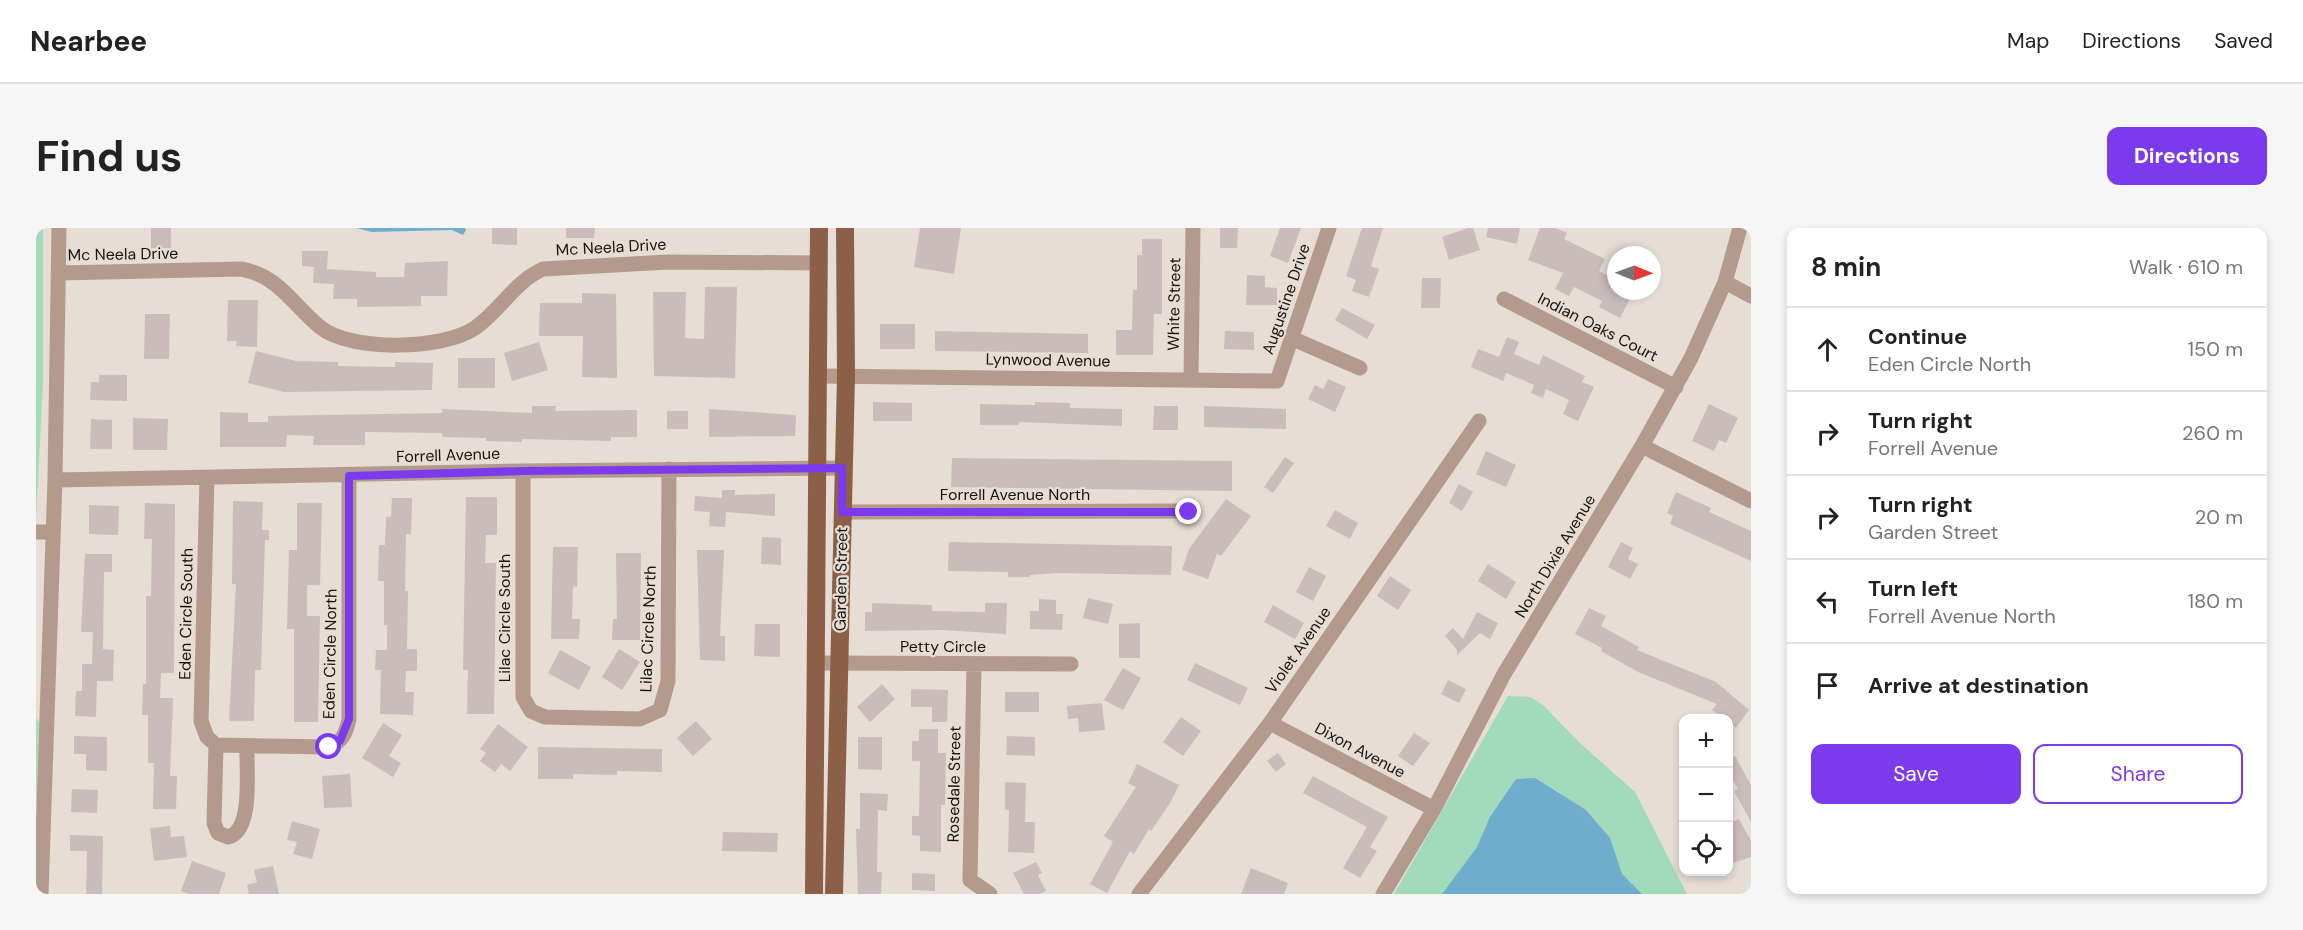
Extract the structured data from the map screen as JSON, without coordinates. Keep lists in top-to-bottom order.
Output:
{
  "streets": {
    "main road": ["Garden Street"],
    "street": [
      "Mc Neela Drive",
      "Augustine Drive",
      "White Street",
      "Indian Oaks Court",
      "Lynwood Avenue",
      "Forrell Avenue",
      "Forrell Avenue North",
      "North Dixie Avenue",
      "Eden Circle South",
      "Lilac Circle South",
      "Lilac Circle North",
      "Petty Circle",
      "Violet Avenue",
      "Eden Circle North",
      "Dixon Avenue",
      "Rosedale Street"
    ]
  },
  "crossings": [
    ["Mc Neela Drive", "Garden Street"],
    ["Augustine Drive", "Lynwood Avenue"],
    ["White Street", "Lynwood Avenue"],
    ["Indian Oaks Court", "North Dixie Avenue"],
    ["Lynwood Avenue", "Garden Street"],
    ["Forrell Avenue", "Garden Street"],
    ["Forrell Avenue", "Eden Circle South"],
    ["Forrell Avenue", "Lilac Circle South"],
    ["Forrell Avenue", "Lilac Circle North"],
    ["Forrell Avenue", "Eden Circle North"],
    ["Forrell Avenue North", "Garden Street"],
    ["North Dixie Avenue", "Dixon Avenue"],
    ["Garden Street", "Petty Circle"],
    ["Eden Circle South", "Eden Circle North"],
    ["Lilac Circle South", "Lilac Circle North"],
    ["Petty Circle", "Rosedale Street"],
    ["Violet Avenue", "Dixon Avenue"]
  ],
  "north": "right",
  "page": {
    "header": "Nearbee",
    "nav": ["Map", "Directions", "Saved"],
    "buttons": [
      "Directions",
      ["Save", "Share"]
    ],
    "title": "Find us",
    "heading": ["8 min", "Walk · 610 m"],
    "list": [
      ["Continue", "Eden Circle North", "150 m"],
      ["Turn right", "Forrell Avenue", "260 m"],
      ["Turn right", "Garden Street", "20 m"],
      ["Turn left", "Forrell Avenue North", "180 m"],
      "Arrive at destination"
    ],
    "map_buttons": ["+", "−"]
  }
}
